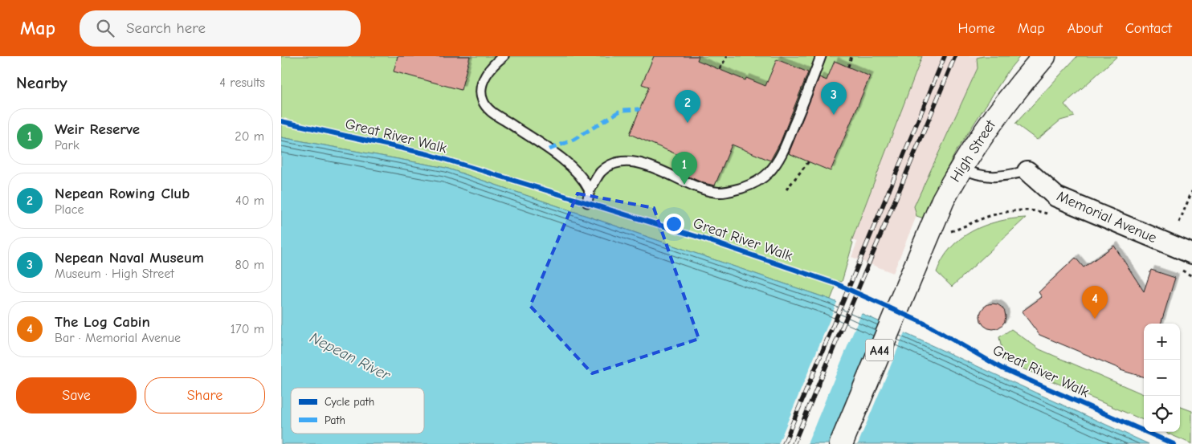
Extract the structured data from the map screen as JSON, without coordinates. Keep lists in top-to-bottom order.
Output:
{
  "streets": {
    "highway": ["High Street", "A44"],
    "street": ["Memorial Avenue"],
    "cycle path": ["Great River Walk"]
  },
  "water": ["Nepean River"],
  "legend": ["Cycle path", "Path"],
  "page": {
    "header": "Map",
    "search": "Search here",
    "nav": [
      "Home",
      "Map",
      "About",
      "Contact"
    ],
    "heading": ["Nearby", "4 results"],
    "pins": [
      "3",
      "2",
      "1",
      "4"
    ],
    "list": [
      {
        "mark": "1",
        "name": "Weir Reserve",
        "note": "Park",
        "value": "20 m"
      },
      {
        "mark": "2",
        "name": "Nepean Rowing Club",
        "note": "Place",
        "value": "40 m"
      },
      {
        "mark": "3",
        "name": "Nepean Naval Museum",
        "note": "Museum · High Street",
        "value": "80 m"
      },
      {
        "mark": "4",
        "name": "The Log Cabin",
        "note": "Bar · Memorial Avenue",
        "value": "170 m"
      }
    ],
    "map_buttons": ["+", "−"],
    "buttons": ["Save", "Share"]
  }
}
